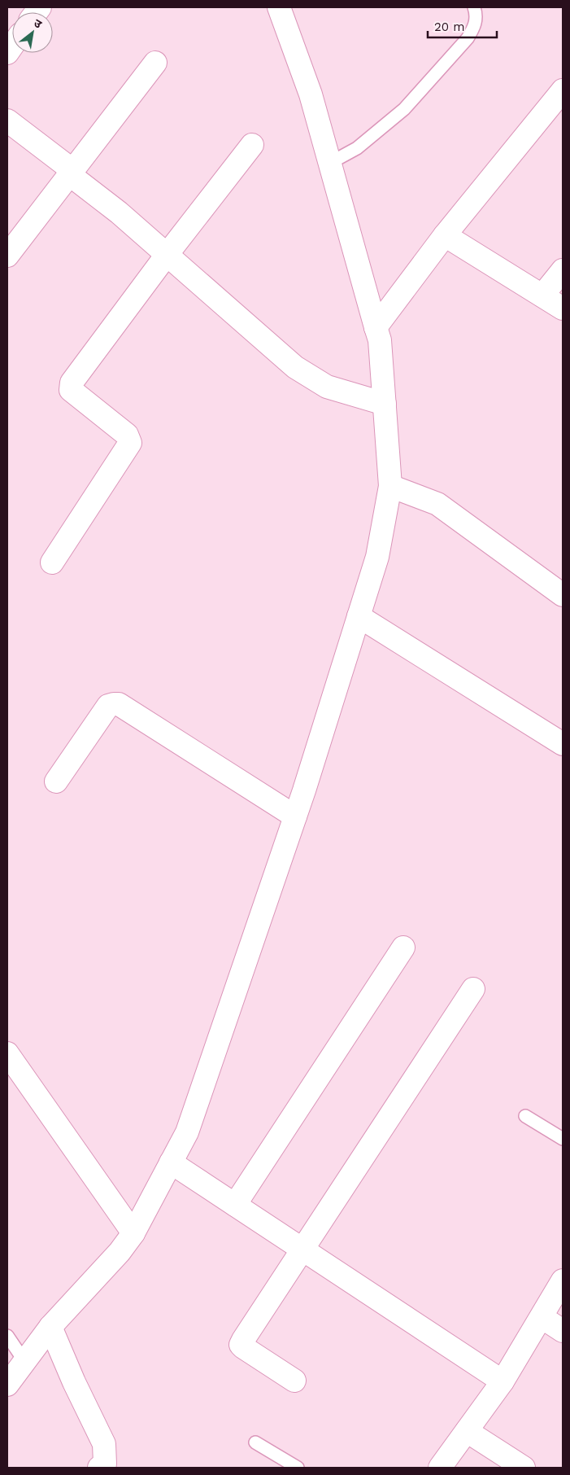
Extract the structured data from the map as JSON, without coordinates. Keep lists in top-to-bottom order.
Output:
{
  "scale_bar": "20 m",
  "north": "top right"
}
